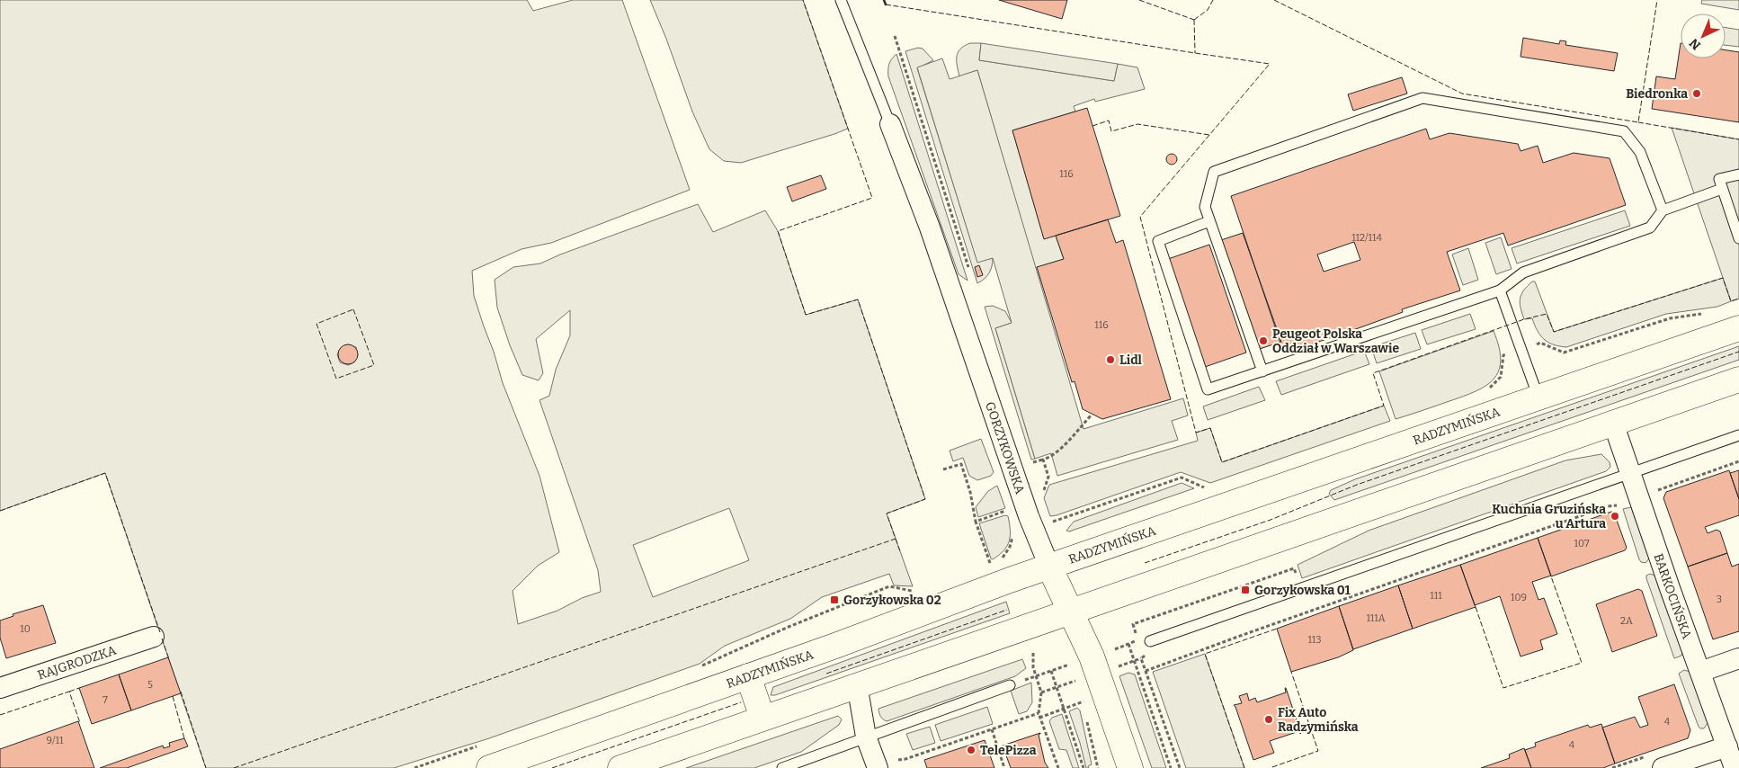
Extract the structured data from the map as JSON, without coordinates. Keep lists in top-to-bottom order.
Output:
{
  "streets": {
    "main road": ["RADZYMIŃSKA", "GORZYKOWSKA"],
    "street": ["BARKOCIŃSKA", "RAJGRODZKA"]
  },
  "crossings": [
    ["RADZYMIŃSKA", "GORZYKOWSKA"]
  ],
  "places": {
    "other": [
      "Biedronka",
      "Peugeot Polska Oddział w Warszawie",
      "Lidl",
      "Kuchnia Gruzińska u Artura",
      "Fix Auto Radzymińska",
      "TelePizza"
    ],
    "transit": ["Gorzykowska 01", "Gorzykowska 02"]
  },
  "house_numbers": [
    "116",
    "112/114",
    "116",
    "107",
    "111",
    "109",
    "3",
    "111A",
    "2A",
    "10",
    "113",
    "5",
    "7",
    "4",
    "9/11",
    "4"
  ],
  "north": "bottom left"
}
